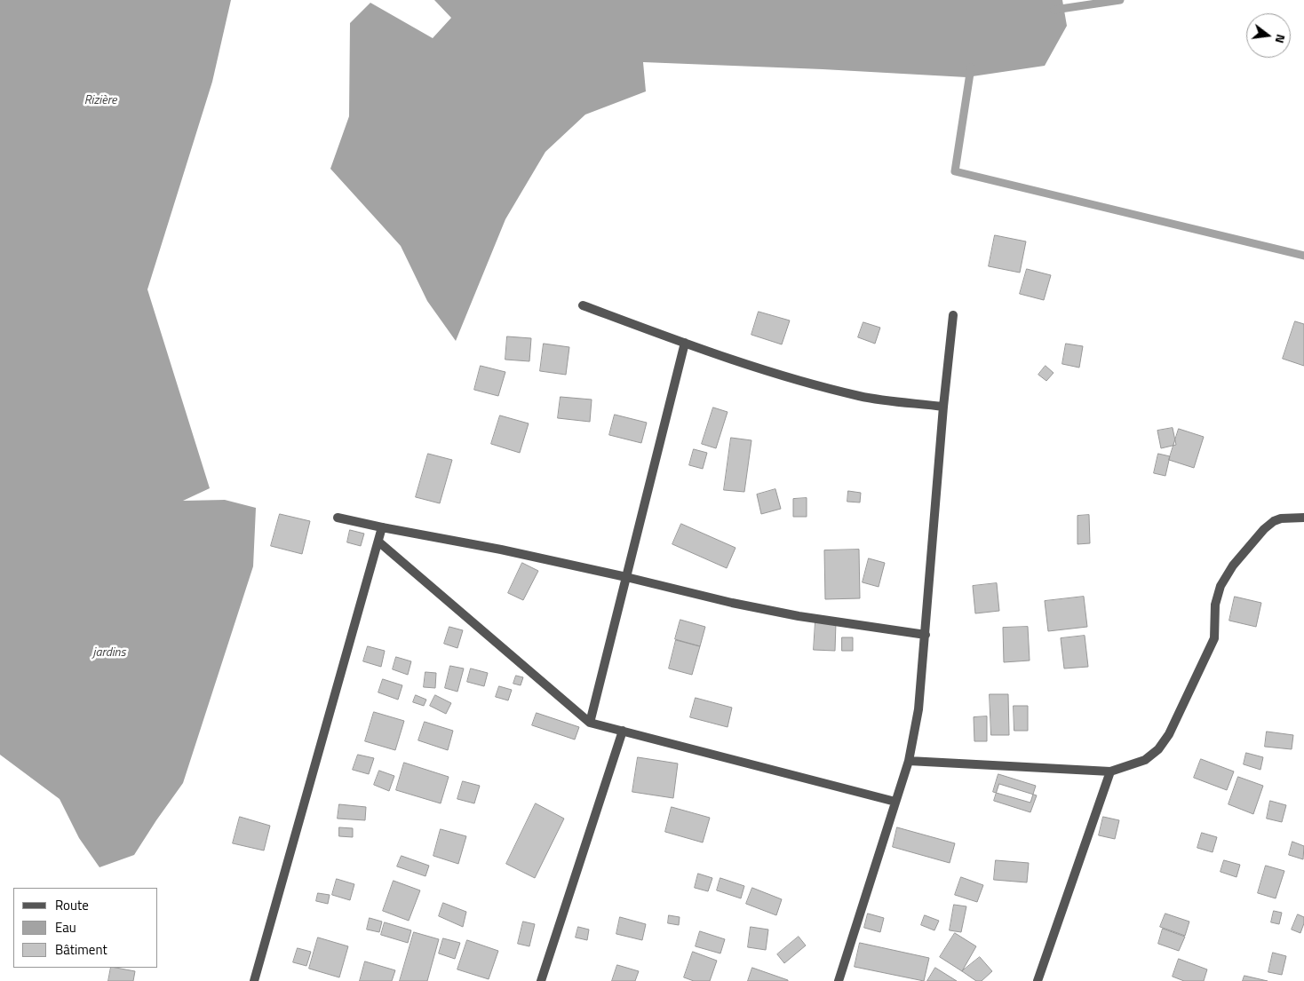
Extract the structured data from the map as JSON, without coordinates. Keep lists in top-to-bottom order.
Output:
{
  "water": ["Rizière", "jardins"],
  "legend": ["Route", "Eau", "Bâtiment"],
  "north": "right"
}
